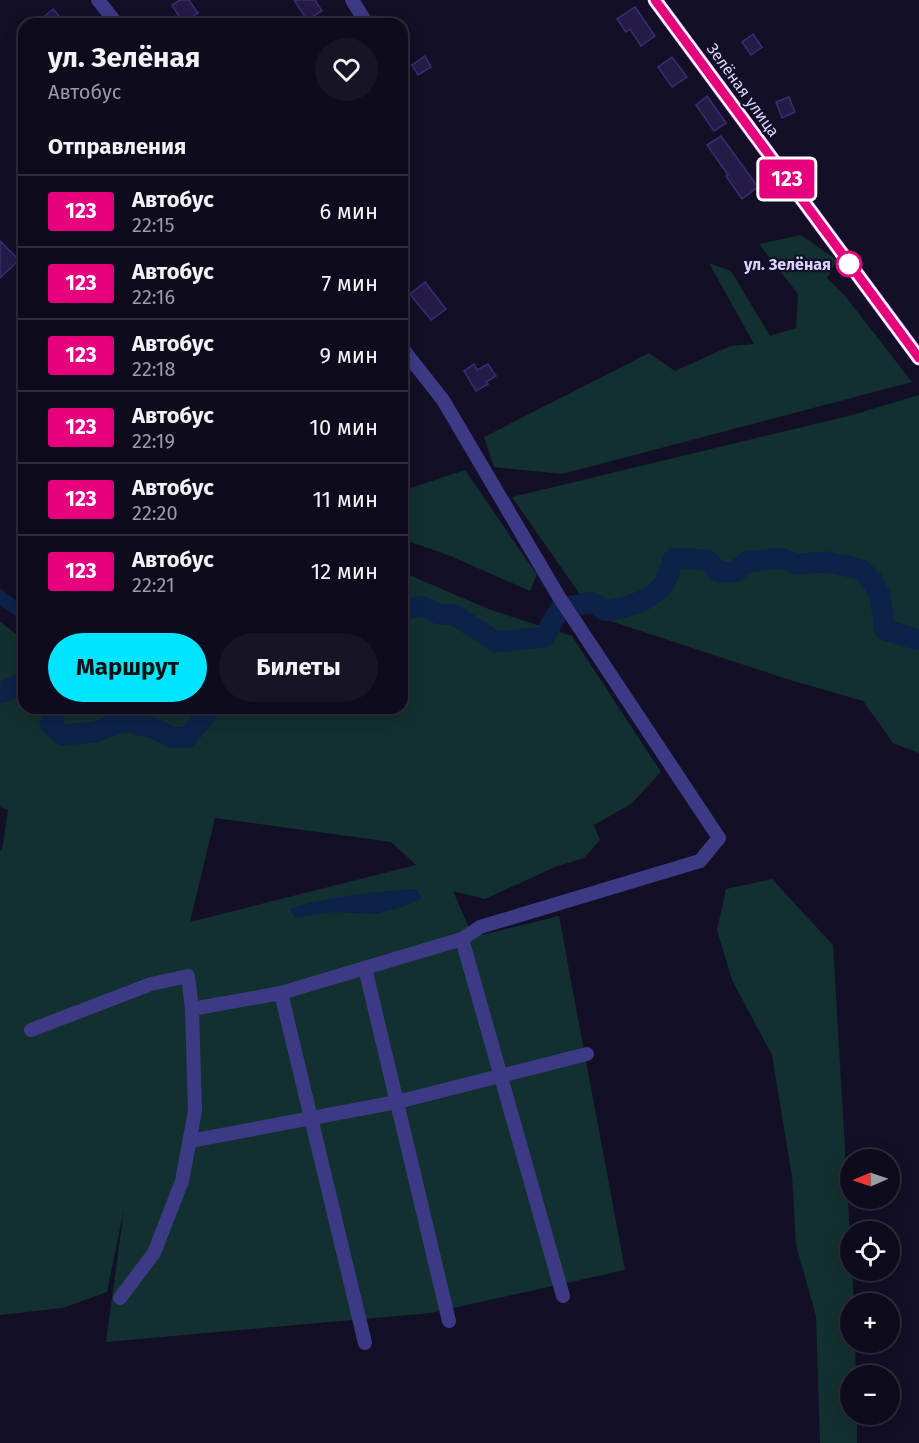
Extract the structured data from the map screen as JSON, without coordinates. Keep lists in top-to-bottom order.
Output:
{
  "streets": {
    "main road": ["Зелёная улица"]
  },
  "places": ["ул. Зелёная"],
  "lines": ["bus line 123"],
  "north": "left",
  "page": {
    "on_map": "123",
    "heading": [
      ["ул. Зелёная", "Автобус"],
      "Отправления"
    ],
    "list": [
      {
        "mark": "123",
        "name": "Автобус",
        "note": "22:15",
        "value": "6 мин"
      },
      {
        "mark": "123",
        "name": "Автобус",
        "note": "22:16",
        "value": "7 мин"
      },
      {
        "mark": "123",
        "name": "Автобус",
        "note": "22:18",
        "value": "9 мин"
      },
      {
        "mark": "123",
        "name": "Автобус",
        "note": "22:19",
        "value": "10 мин"
      },
      {
        "mark": "123",
        "name": "Автобус",
        "note": "22:20",
        "value": "11 мин"
      },
      {
        "mark": "123",
        "name": "Автобус",
        "note": "22:21",
        "value": "12 мин"
      }
    ],
    "buttons": ["Маршрут", "Билеты"],
    "map_buttons": ["+", "−"]
  }
}
